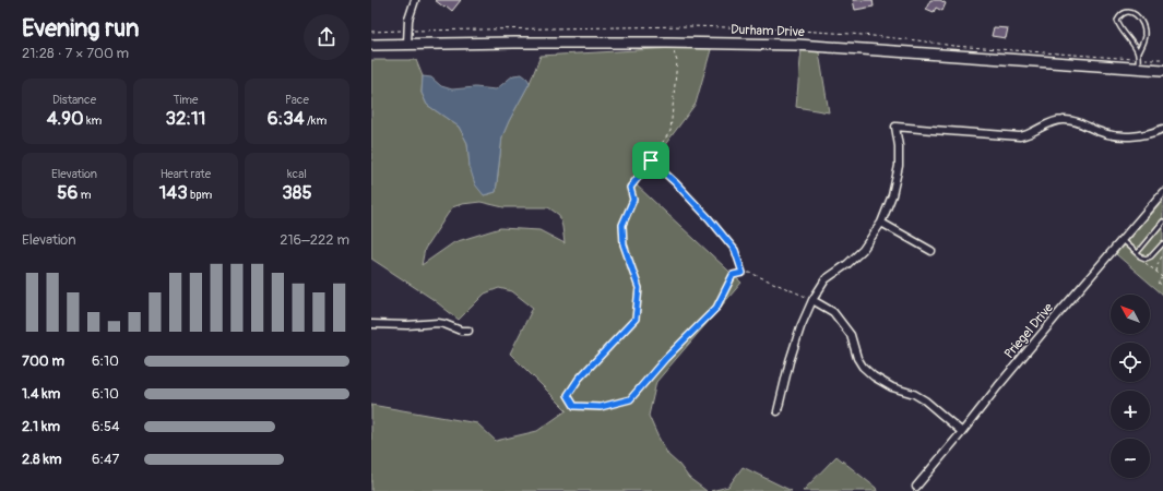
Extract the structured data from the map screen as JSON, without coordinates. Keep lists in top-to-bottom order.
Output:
{
  "streets": {
    "street": ["Durham Drive", "Priegel Drive"]
  },
  "north": "top left",
  "page": {
    "heading": ["Evening run", "21:28 · 7 × 700 m"],
    "stats": [
      ["Distance", "4.90 km"],
      ["Time", "32:11"],
      ["Pace", "6:34 /km"],
      ["Elevation", "56 m"],
      ["Heart rate", "143 bpm"],
      ["kcal", "385"]
    ],
    "chart": ["Elevation", "216–222 m"],
    "map_buttons": ["+", "−"],
    "list": [
      {
        "name": "700 m",
        "note": "6:10"
      },
      {
        "name": "1.4 km",
        "note": "6:10"
      },
      {
        "name": "2.1 km",
        "note": "6:54"
      },
      {
        "name": "2.8 km",
        "note": "6:47"
      }
    ]
  }
}
